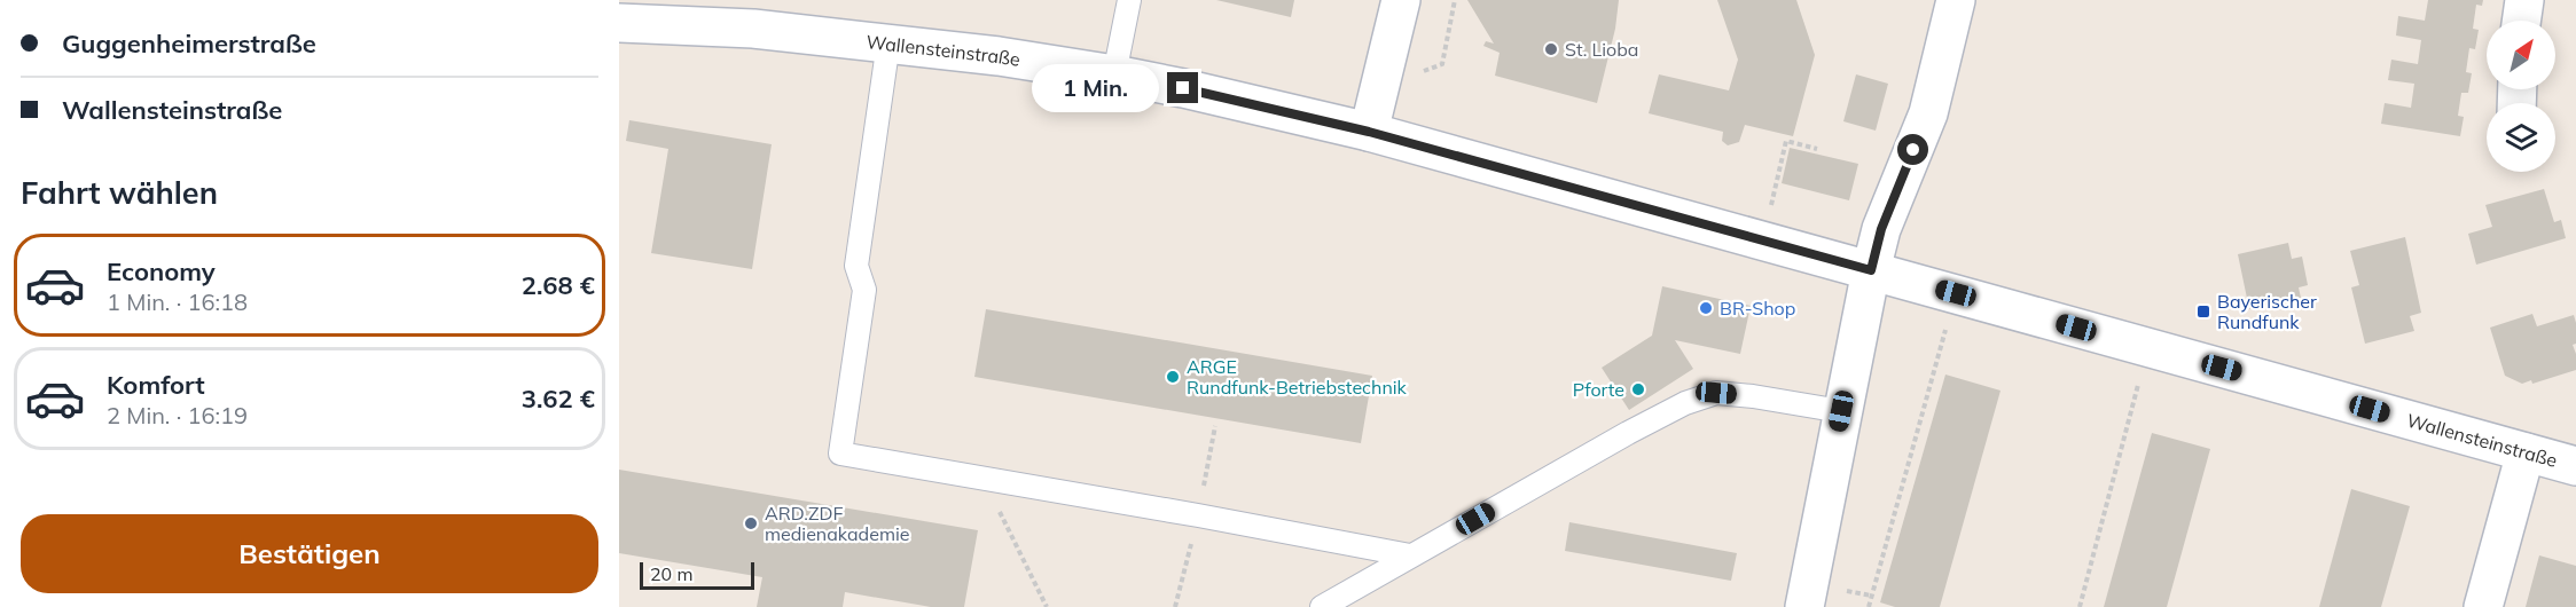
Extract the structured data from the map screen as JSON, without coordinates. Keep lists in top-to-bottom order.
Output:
{
  "streets": {
    "street": ["Wallensteinstraße"]
  },
  "places": {
    "other": [
      "St. Lioba",
      "BR-Shop",
      "ARGE Rundfunk-Betriebstechnik",
      "Pforte",
      "ARD.ZDF medienakademie"
    ],
    "transit": ["Bayerischer Rundfunk"]
  },
  "scale_bar": "20 m",
  "north": "top right",
  "page": {
    "banner": ["Guggenheimerstraße", "Wallensteinstraße"],
    "bubble": "1 Min.",
    "heading": "Fahrt wählen",
    "list": [
      {
        "name": "Economy",
        "note": "1 Min. · 16:18",
        "value": "2.68 €"
      },
      {
        "name": "Komfort",
        "note": "2 Min. · 16:19",
        "value": "3.62 €"
      }
    ],
    "buttons": "Bestätigen",
    "scale": "20 m"
  }
}
